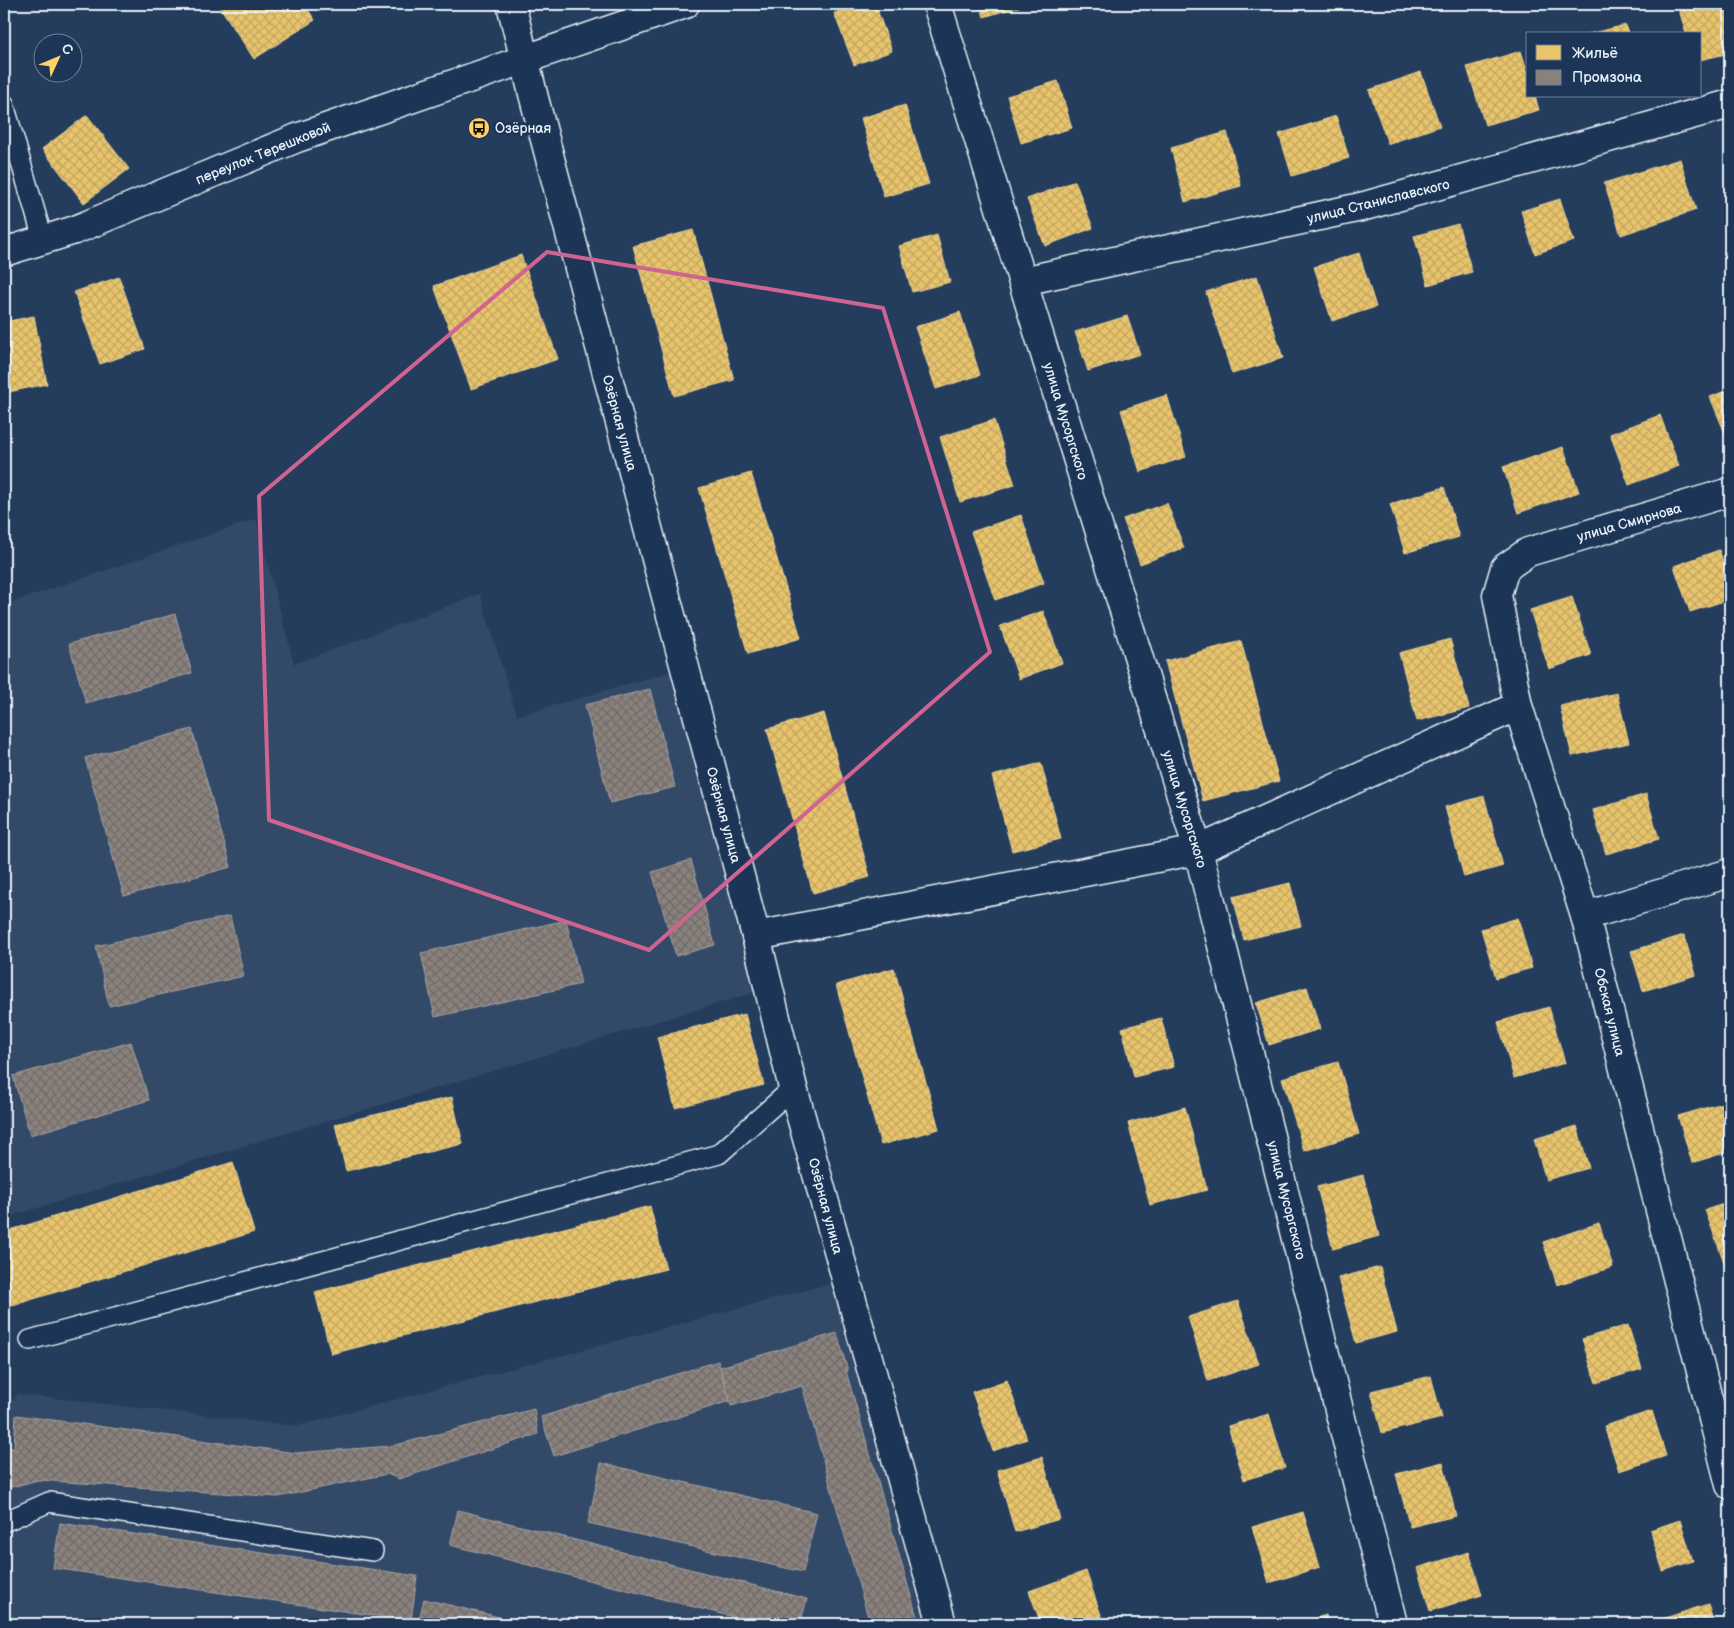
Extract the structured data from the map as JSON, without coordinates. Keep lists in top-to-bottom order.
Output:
{
  "streets": {
    "street": [
      "переулок Терешковой",
      "улица Станиславского",
      "улица Мусоргского",
      "Озёрная улица",
      "улица Смирнова",
      "Обская улица"
    ]
  },
  "crossings": [
    ["переулок Терешковой", "Озёрная улица"],
    ["улица Станиславского", "улица Мусоргского"],
    ["улица Смирнова", "Обская улица"]
  ],
  "places": {
    "bus stop": ["Озёрная"]
  },
  "legend": ["Жильё", "Промзона"],
  "north": "top right"
}
